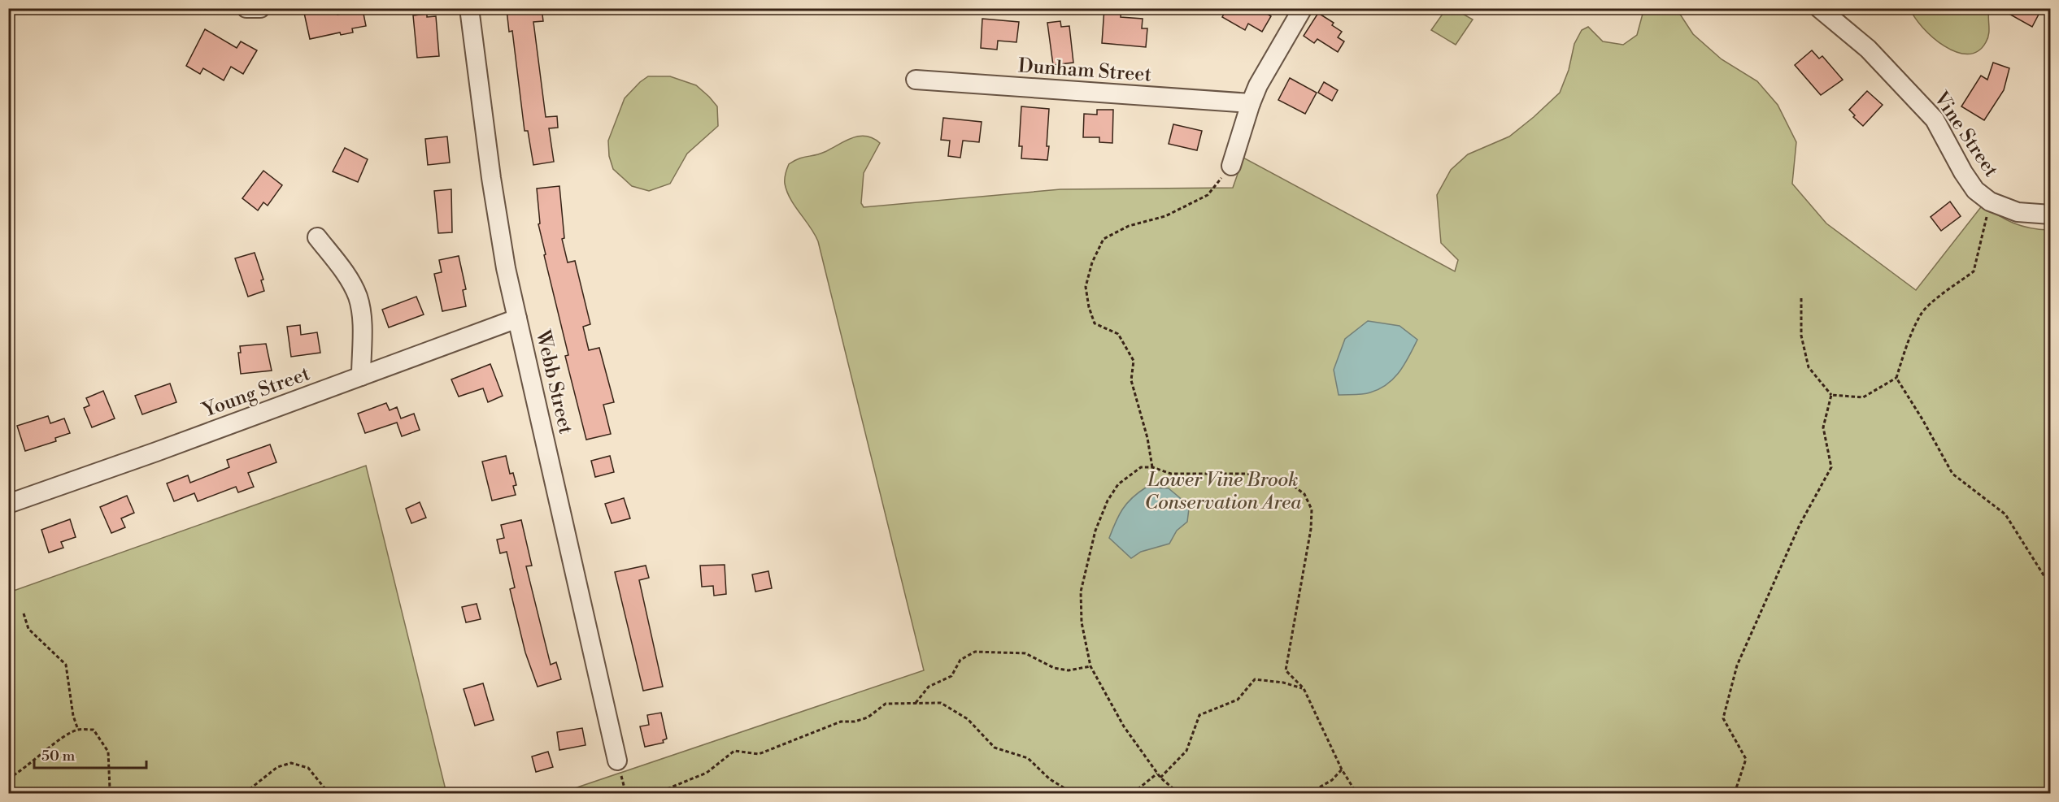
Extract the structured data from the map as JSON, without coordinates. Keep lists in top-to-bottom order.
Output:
{
  "streets": {
    "street": [
      "Dunham Street",
      "Vine Street",
      "Webb Street",
      "Young Street"
    ]
  },
  "crossings": [
    ["Webb Street", "Young Street"]
  ],
  "parks": ["Lower Vine Brook Conservation Area"],
  "scale_bar": "50 m"
}
